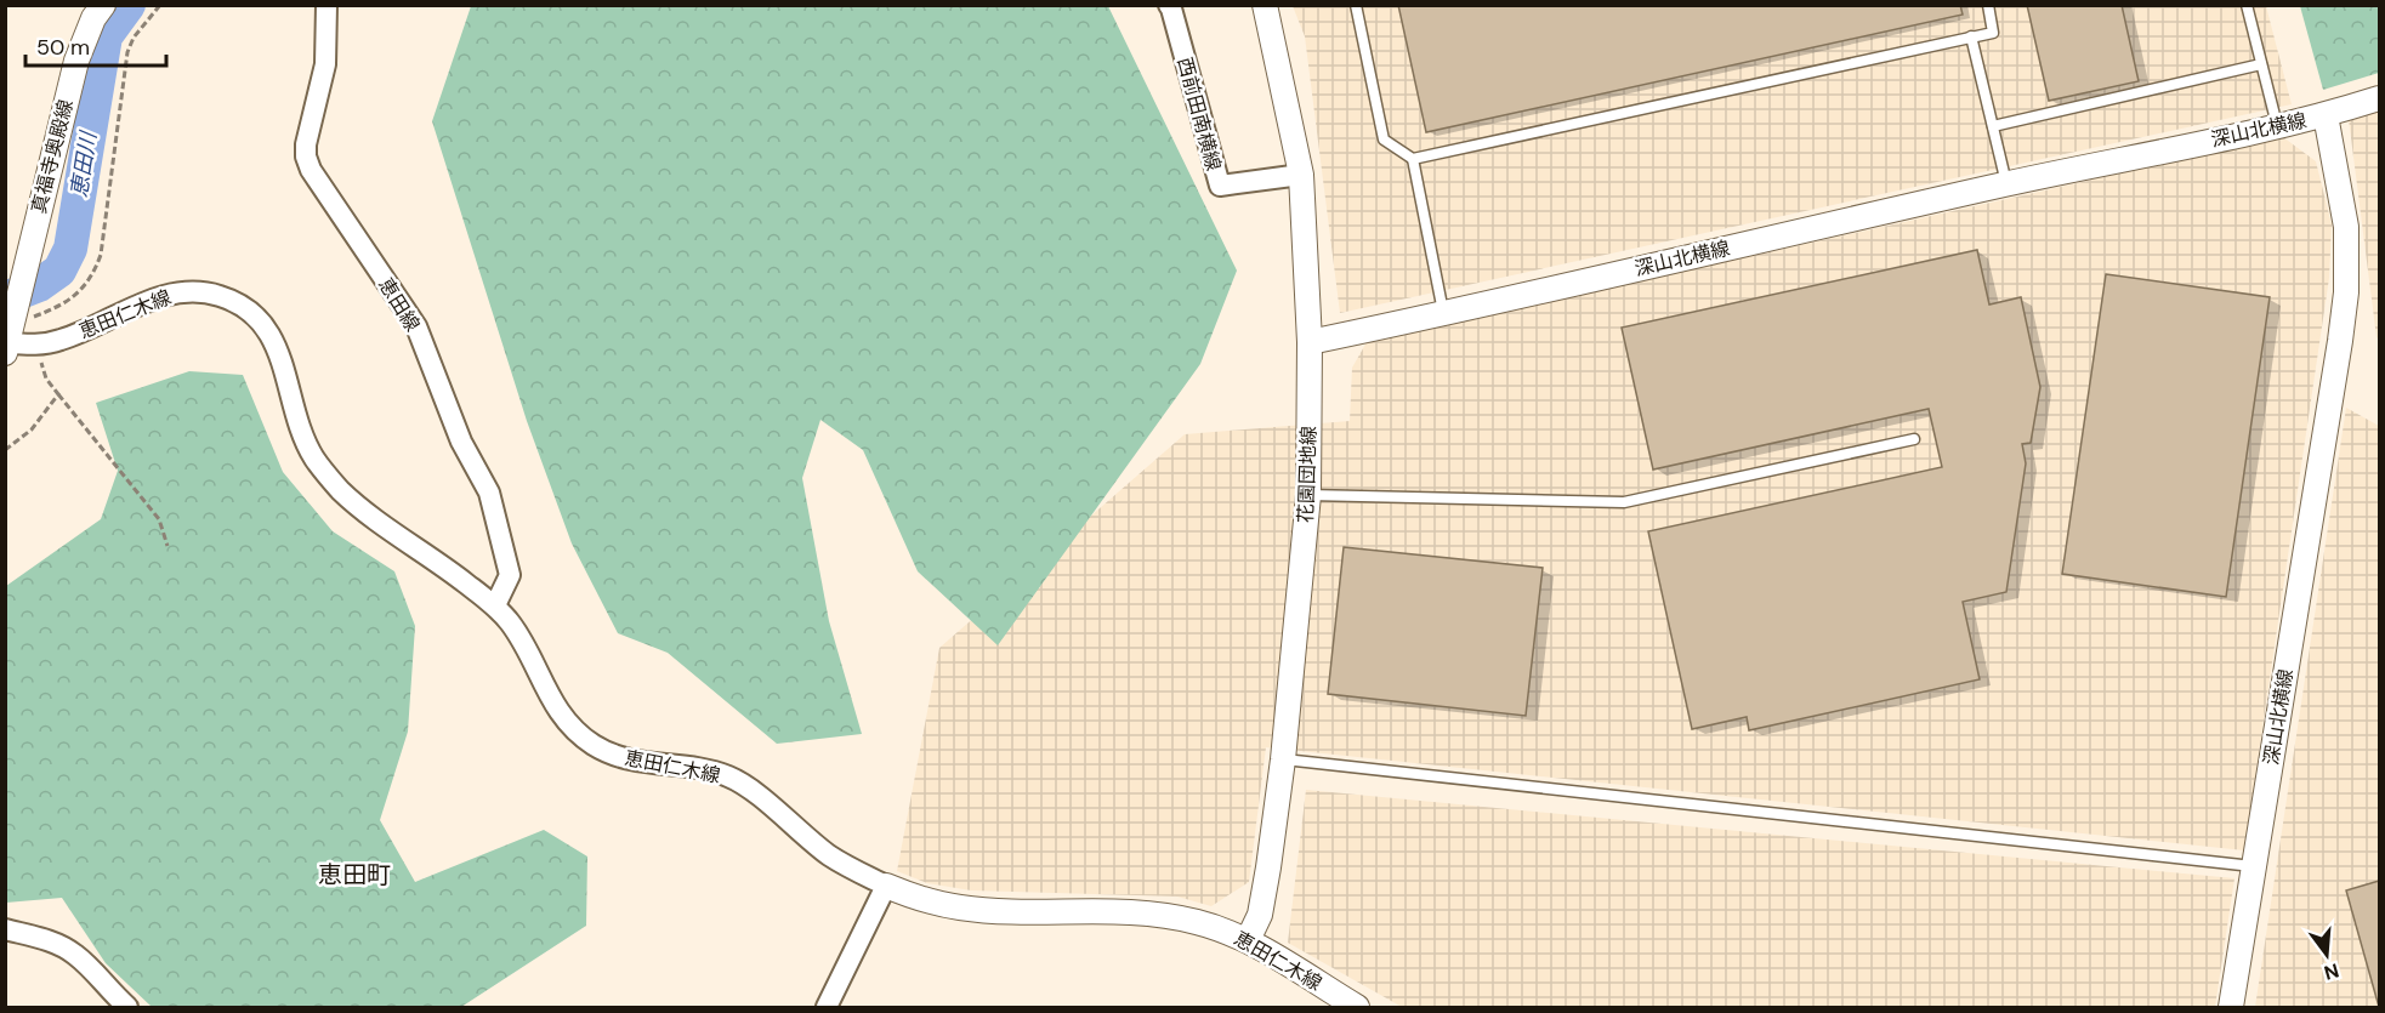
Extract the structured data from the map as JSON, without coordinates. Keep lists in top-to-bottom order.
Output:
{
  "streets": {
    "street": [
      "西前田南横線",
      "深山北横線",
      "真福寺奥殿線",
      "恵田線",
      "恵田仁木線",
      "花園団地線"
    ]
  },
  "crossings": [
    ["西前田南横線", "花園団地線"],
    ["深山北横線", "花園団地線"],
    ["真福寺奥殿線", "恵田仁木線"],
    ["恵田線", "恵田仁木線"],
    ["恵田仁木線", "花園団地線"]
  ],
  "districts": ["恵田町"],
  "water": ["恵田川"],
  "scale_bar": "50 m",
  "north": "bottom"
}
